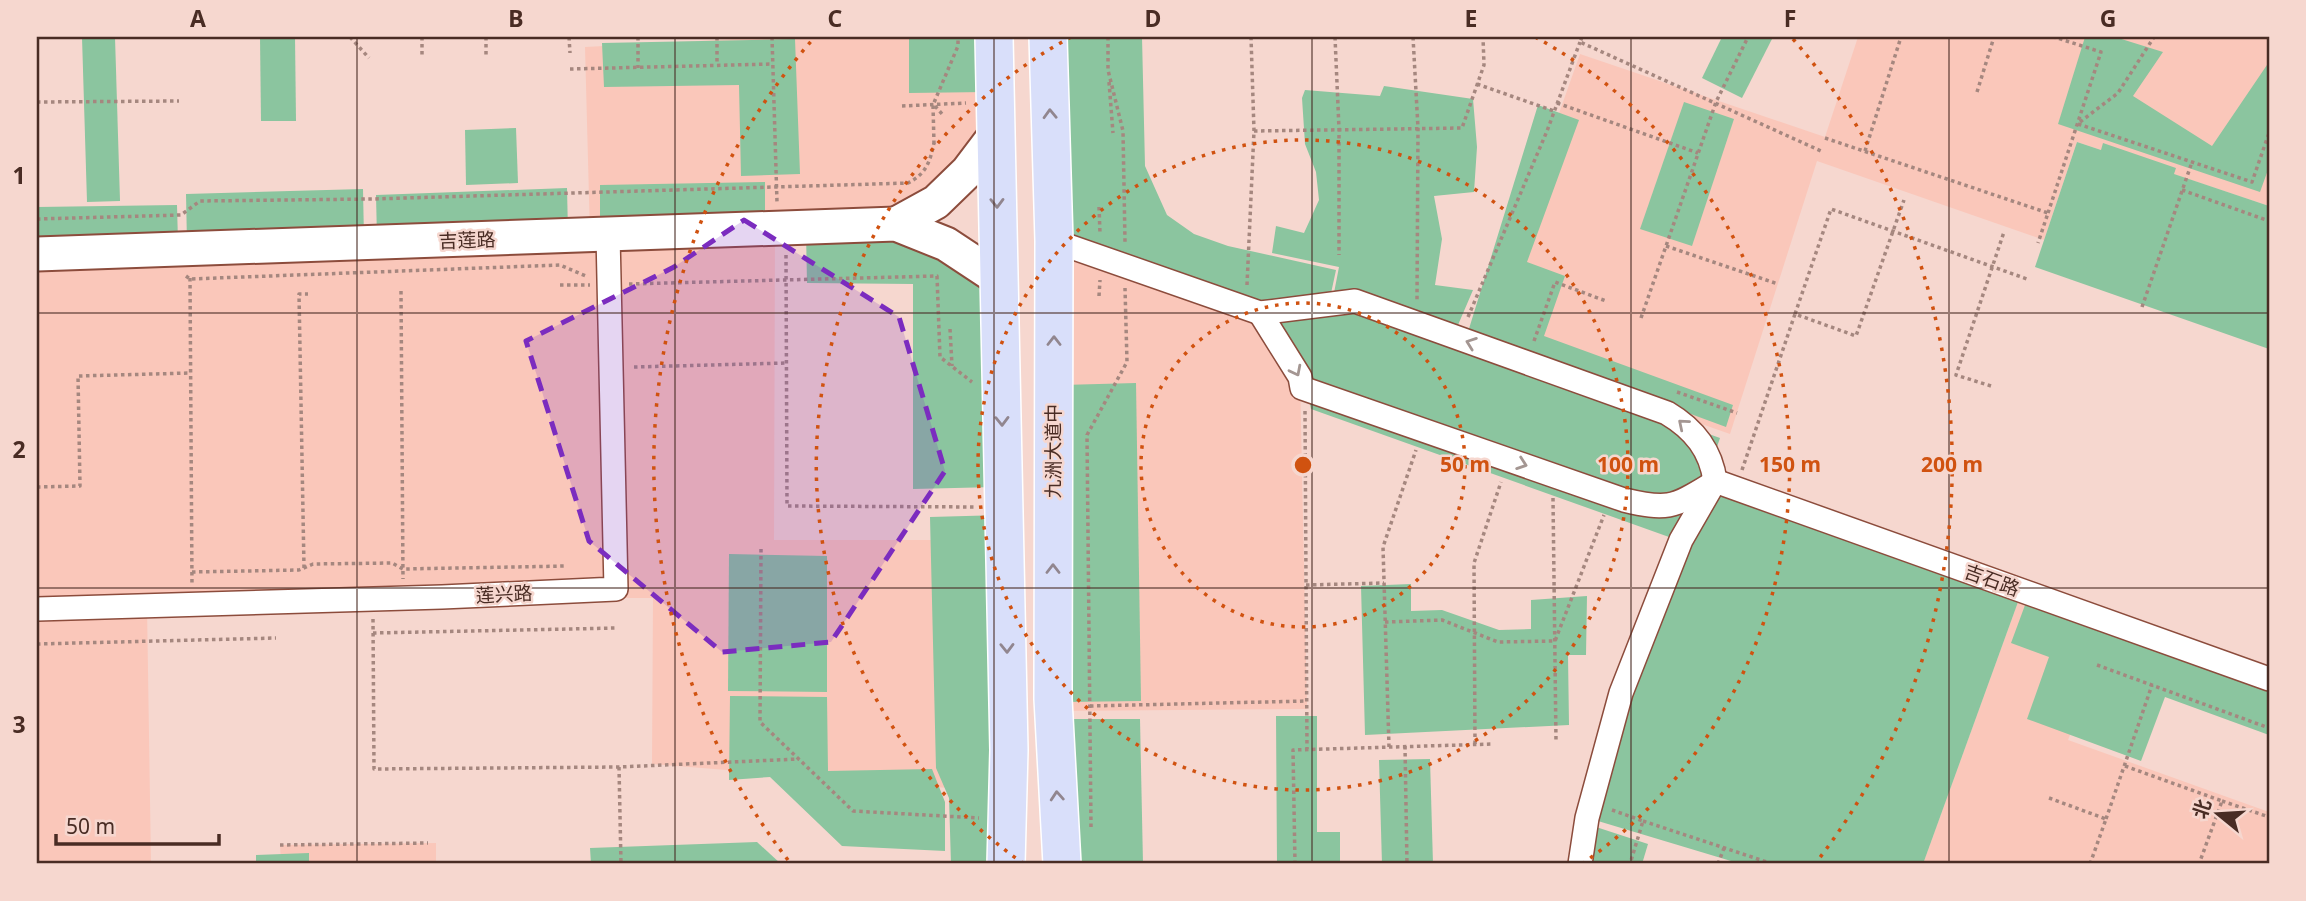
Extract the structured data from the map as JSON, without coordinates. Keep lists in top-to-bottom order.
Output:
{
  "streets": {
    "main road": ["吉莲路", "九洲大道中"],
    "street": ["吉石路", "莲兴路"]
  },
  "crossings": [
    ["吉莲路", "莲兴路"]
  ],
  "scale_bar": "50 m",
  "north": "left",
  "grid": {
    "columns": [
      "A",
      "B",
      "C",
      "D",
      "E",
      "F",
      "G"
    ],
    "rows": ["1", "2", "3"]
  },
  "rings": [
    "50 m",
    "100 m",
    "150 m",
    "200 m"
  ]
}
